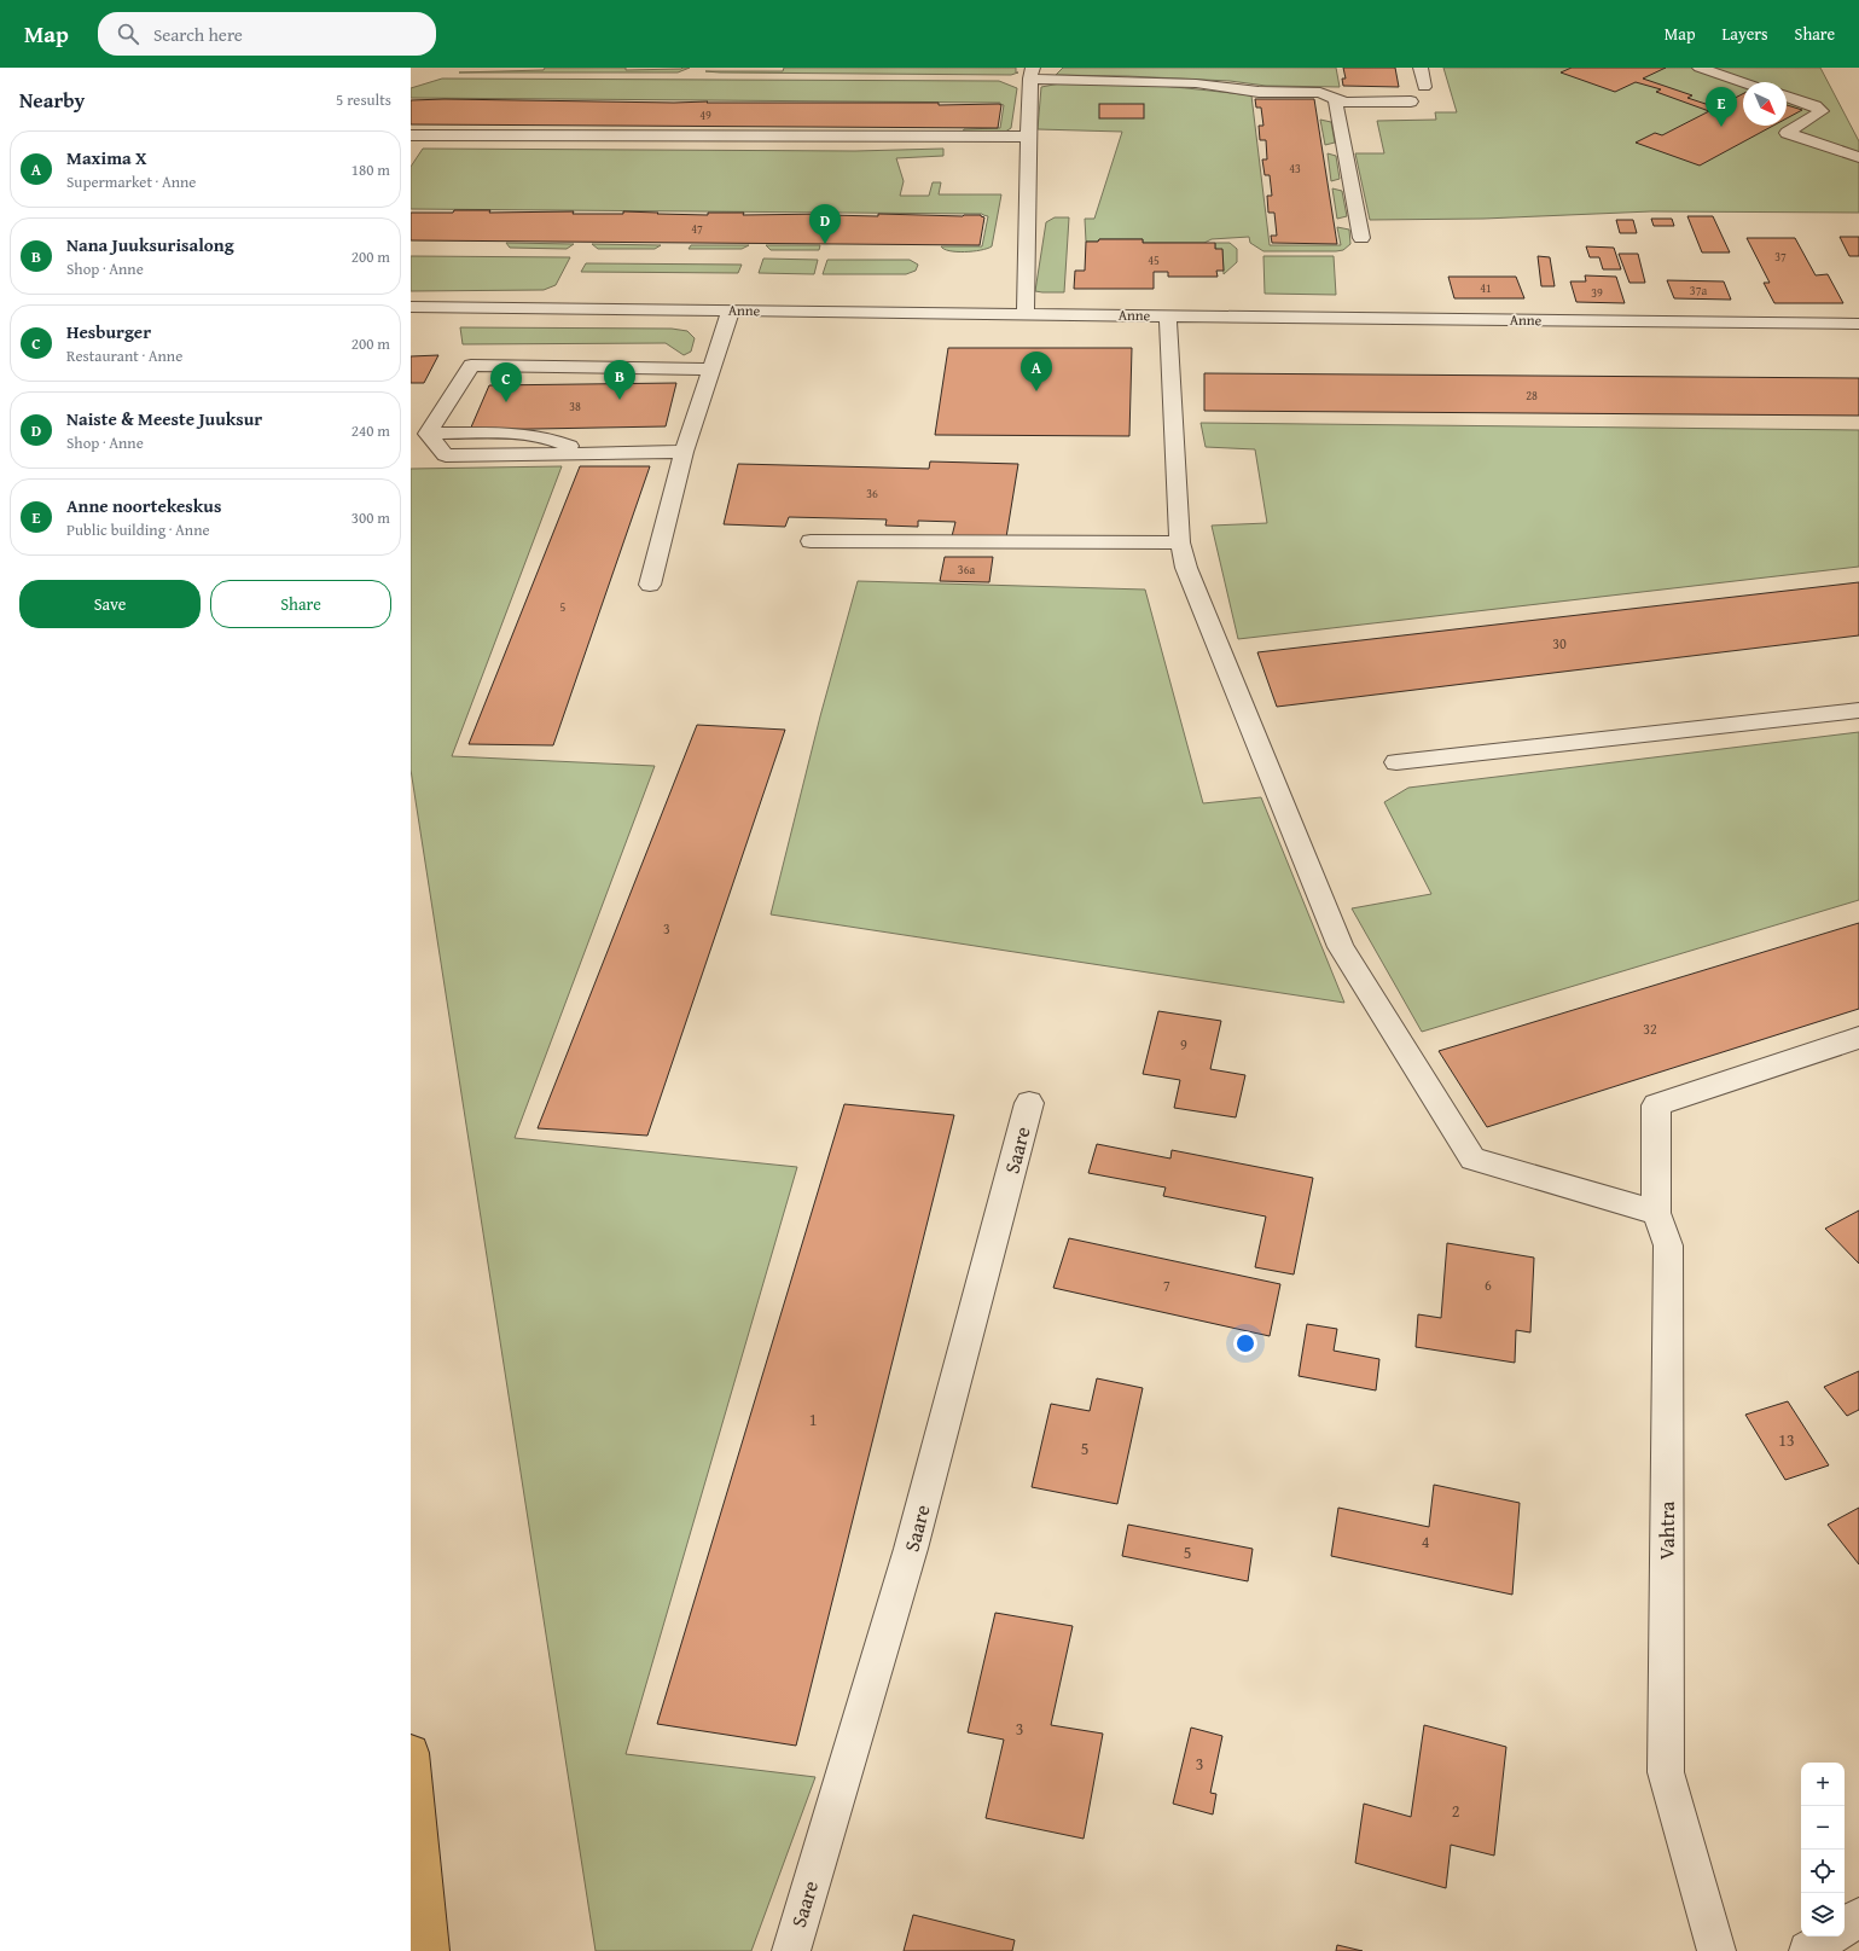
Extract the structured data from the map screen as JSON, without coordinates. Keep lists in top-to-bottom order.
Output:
{
  "streets": {
    "street": ["Anne", "Saare", "Vahtra"]
  },
  "house_numbers": [
    "49",
    "43",
    "47",
    "37",
    "45",
    "41",
    "37a",
    "39",
    "28",
    "38",
    "36",
    "36a",
    "5",
    "30",
    "3",
    "32",
    "9",
    "6",
    "7",
    "1",
    "13",
    "5",
    "4",
    "5",
    "3",
    "3",
    "2"
  ],
  "north": "bottom right",
  "page": {
    "header": "Map",
    "search": "Search here",
    "nav": ["Map", "Layers", "Share"],
    "heading": ["Nearby", "5 results"],
    "pins": [
      "E",
      "D",
      "A",
      "B",
      "C"
    ],
    "list": [
      {
        "mark": "A",
        "name": "Maxima X",
        "note": "Supermarket · Anne",
        "value": "180 m"
      },
      {
        "mark": "B",
        "name": "Nana Juuksurisalong",
        "note": "Shop · Anne",
        "value": "200 m"
      },
      {
        "mark": "C",
        "name": "Hesburger",
        "note": "Restaurant · Anne",
        "value": "200 m"
      },
      {
        "mark": "D",
        "name": "Naiste & Meeste Juuksur",
        "note": "Shop · Anne",
        "value": "240 m"
      },
      {
        "mark": "E",
        "name": "Anne noortekeskus",
        "note": "Public building · Anne",
        "value": "300 m"
      }
    ],
    "buttons": ["Save", "Share"],
    "map_buttons": ["+", "−"]
  }
}
